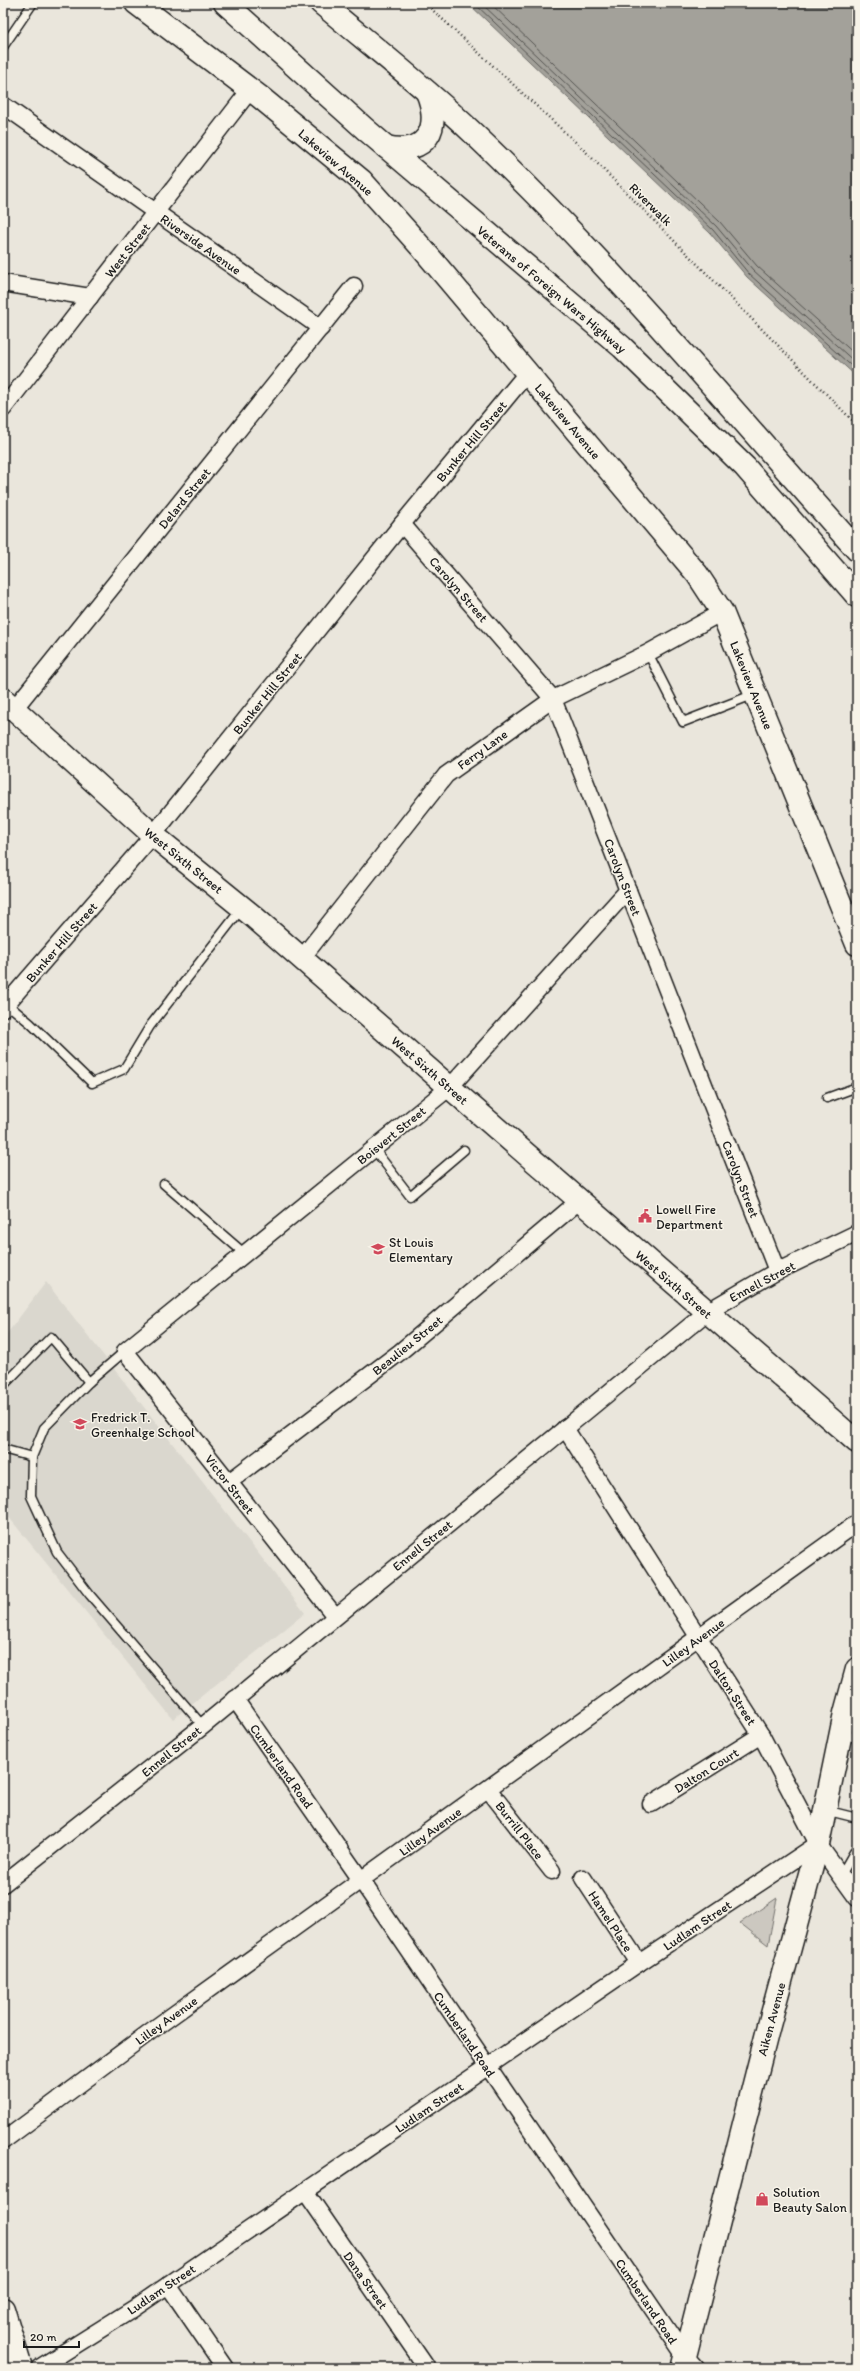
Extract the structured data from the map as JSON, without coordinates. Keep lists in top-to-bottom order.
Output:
{
  "streets": {
    "main road": [
      "Lakeview Avenue",
      "Veterans of Foreign Wars Highway",
      "West Sixth Street",
      "Aiken Avenue"
    ],
    "street": [
      "Riverside Avenue",
      "West Street",
      "Bunker Hill Street",
      "Delard Street",
      "Carolyn Street",
      "Ferry Lane",
      "Boisvert Street",
      "Ennell Street",
      "Beaulieu Street",
      "Victor Street",
      "Lilley Avenue",
      "Dalton Street",
      "Cumberland Road",
      "Dalton Court",
      "Burrill Place",
      "Hamel Place",
      "Ludlam Street",
      "Dana Street"
    ],
    "path": ["Riverwalk"]
  },
  "crossings": [
    ["Lakeview Avenue", "West Street"],
    ["Lakeview Avenue", "Bunker Hill Street"],
    ["Lakeview Avenue", "Ferry Lane"],
    ["Riverside Avenue", "West Street"],
    ["Riverside Avenue", "Delard Street"],
    ["Bunker Hill Street", "Carolyn Street"],
    ["Bunker Hill Street", "West Sixth Street"],
    ["Delard Street", "West Sixth Street"],
    ["Carolyn Street", "Ferry Lane"],
    ["Carolyn Street", "Boisvert Street"],
    ["Carolyn Street", "Ennell Street"],
    ["Ferry Lane", "West Sixth Street"],
    ["West Sixth Street", "Boisvert Street"],
    ["West Sixth Street", "Ennell Street"],
    ["West Sixth Street", "Beaulieu Street"],
    ["Boisvert Street", "Victor Street"],
    ["Ennell Street", "Victor Street"],
    ["Ennell Street", "Dalton Street"],
    ["Ennell Street", "Cumberland Road"],
    ["Beaulieu Street", "Victor Street"],
    ["Lilley Avenue", "Dalton Street"],
    ["Lilley Avenue", "Cumberland Road"],
    ["Lilley Avenue", "Burrill Place"],
    ["Dalton Street", "Dalton Court"],
    ["Dalton Street", "Ludlam Street"],
    ["Dalton Street", "Aiken Avenue"],
    ["Cumberland Road", "Ludlam Street"],
    ["Cumberland Road", "Aiken Avenue"],
    ["Hamel Place", "Ludlam Street"],
    ["Ludlam Street", "Aiken Avenue"],
    ["Ludlam Street", "Dana Street"]
  ],
  "places": {
    "public building": ["Lowell Fire Department"],
    "school or university": ["St Louis Elementary", "Fredrick T. Greenhalge School"],
    "shop": ["Solution Beauty Salon"]
  },
  "scale_bar": "20 m"
}
